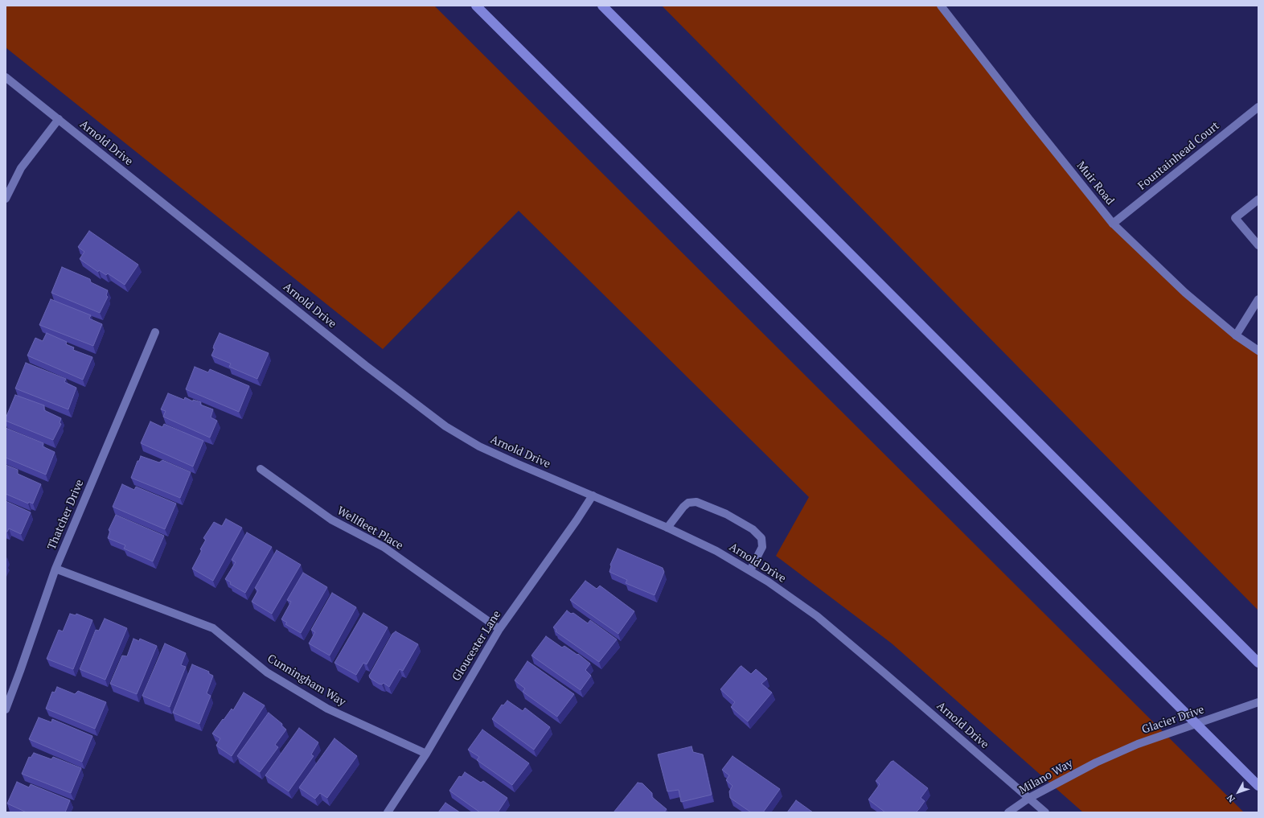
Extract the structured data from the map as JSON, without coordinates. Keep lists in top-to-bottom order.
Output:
{
  "streets": {
    "street": [
      "Arnold Drive",
      "Fountainhead Court",
      "Muir Road",
      "Thatcher Drive",
      "Wellfleet Place",
      "Gloucester Lane",
      "Cunningham Way",
      "Glacier Drive",
      "Milano Way"
    ]
  },
  "crossings": [
    ["Arnold Drive", "Gloucester Lane"],
    ["Arnold Drive", "Milano Way"],
    ["Fountainhead Court", "Muir Road"],
    ["Thatcher Drive", "Cunningham Way"],
    ["Wellfleet Place", "Gloucester Lane"],
    ["Gloucester Lane", "Cunningham Way"],
    ["Glacier Drive", "Milano Way"]
  ],
  "north": "bottom left"
}
